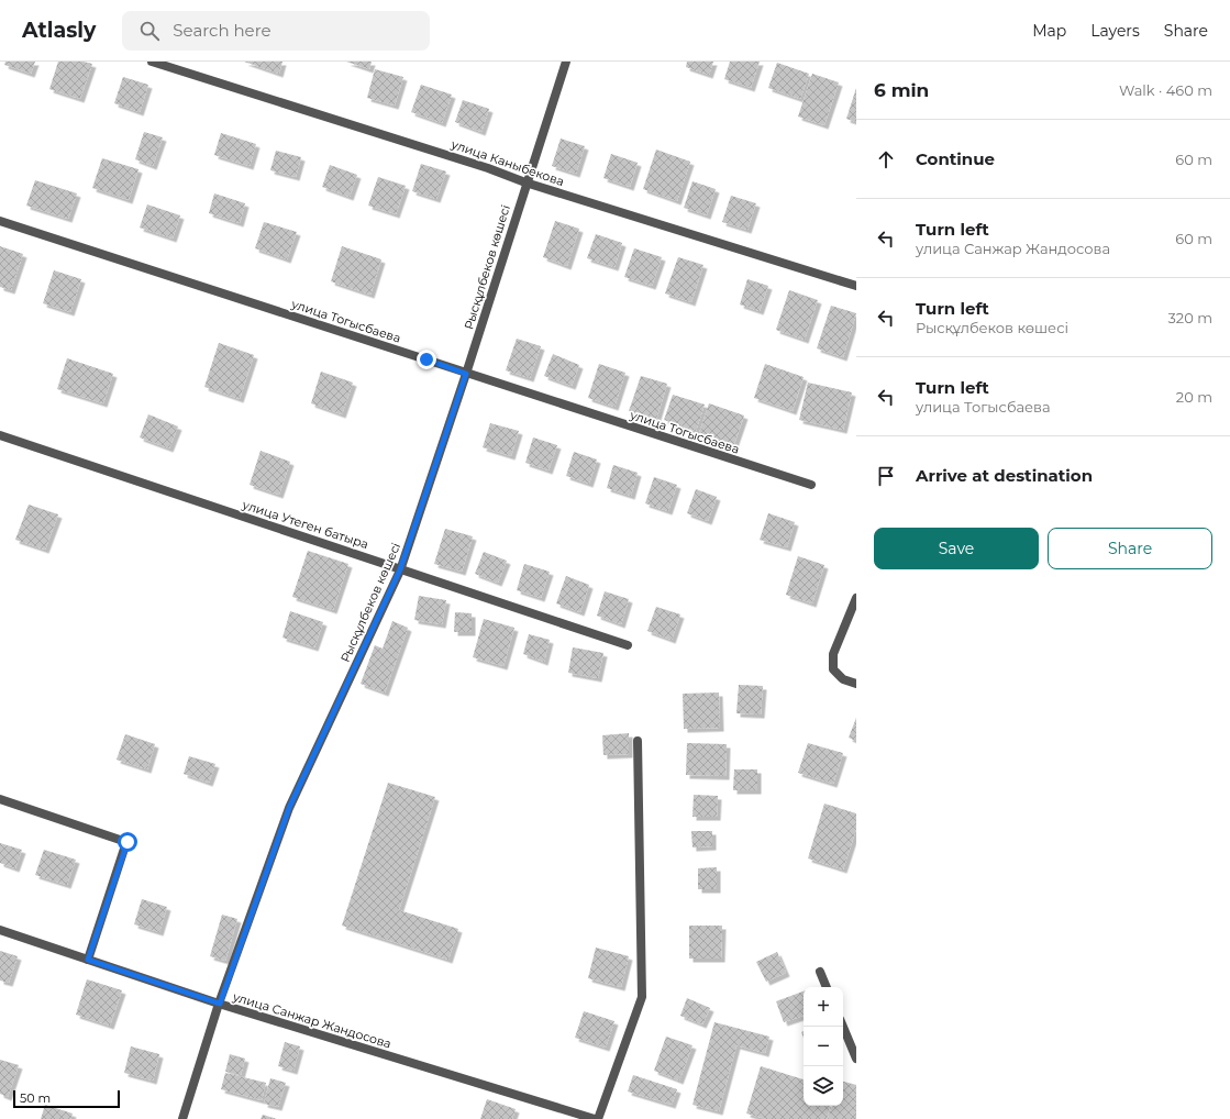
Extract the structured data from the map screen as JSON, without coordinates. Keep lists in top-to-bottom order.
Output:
{
  "streets": {
    "street": [
      "улица Каныбекова",
      "Рысқұлбеков көшесі",
      "улица Тогысбаева",
      "улица Утеген батыра",
      "улица Санжар Жандосова"
    ]
  },
  "crossings": [
    ["улица Каныбекова", "Рысқұлбеков көшесі"],
    ["Рысқұлбеков көшесі", "улица Тогысбаева"],
    ["Рысқұлбеков көшесі", "улица Утеген батыра"],
    ["Рысқұлбеков көшесі", "улица Санжар Жандосова"]
  ],
  "scale_bar": "50 m",
  "page": {
    "header": "Atlasly",
    "search": "Search here",
    "nav": ["Map", "Layers", "Share"],
    "heading": ["6 min", "Walk · 460 m"],
    "list": [
      ["Continue", "60 m"],
      ["Turn left", "улица Санжар Жандосова", "60 m"],
      ["Turn left", "Рысқұлбеков көшесі", "320 m"],
      ["Turn left", "улица Тогысбаева", "20 m"],
      "Arrive at destination"
    ],
    "buttons": ["Save", "Share"],
    "map_buttons": ["+", "−"],
    "scale": "50 m"
  }
}
